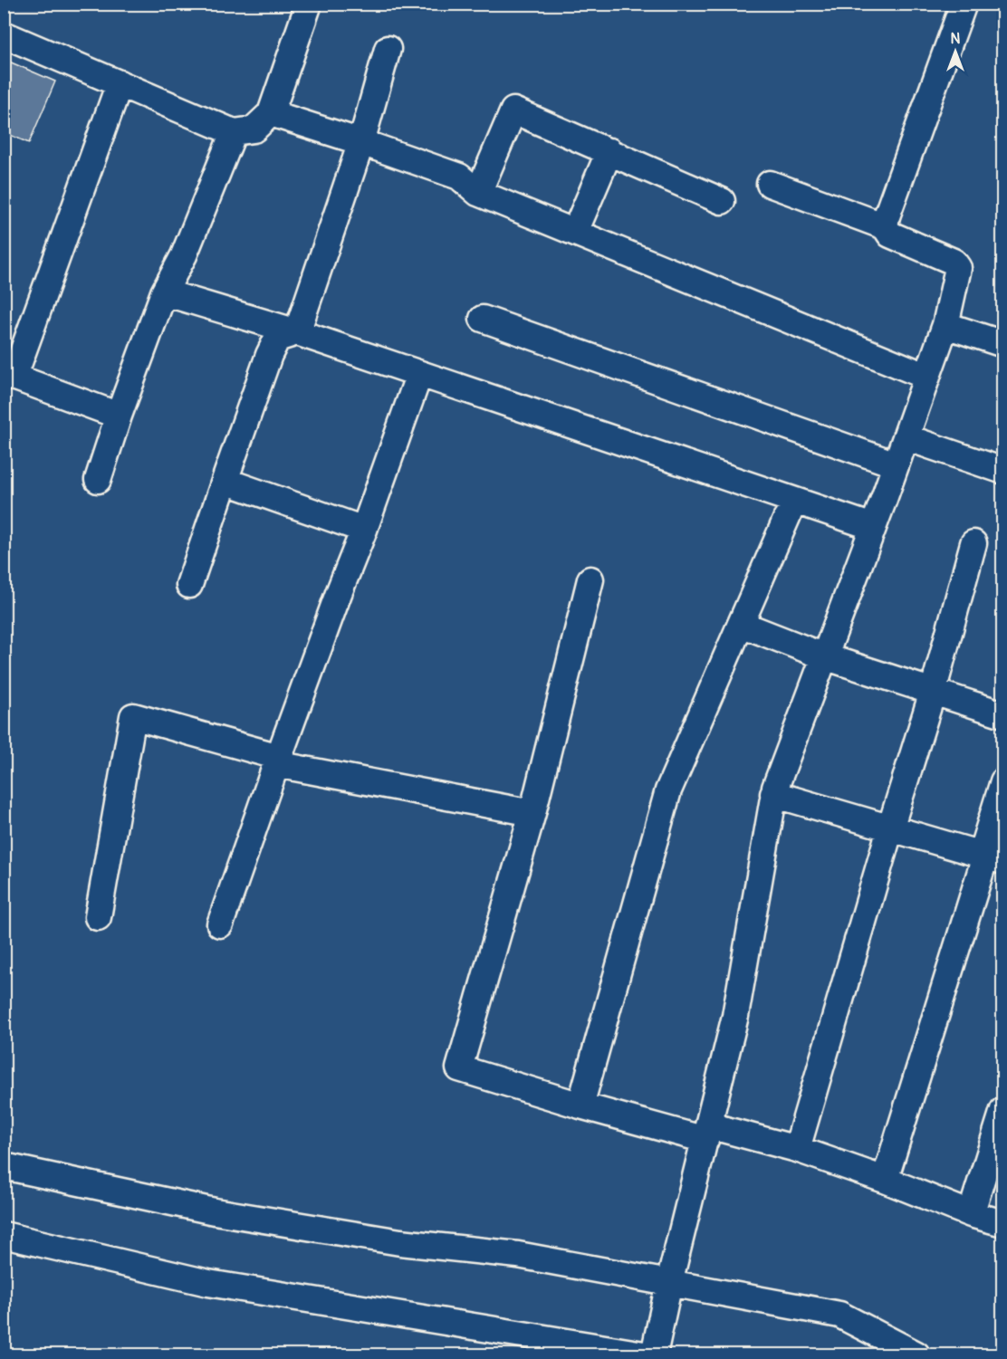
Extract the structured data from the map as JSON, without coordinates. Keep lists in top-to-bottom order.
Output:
{
  "north": "top"
}
